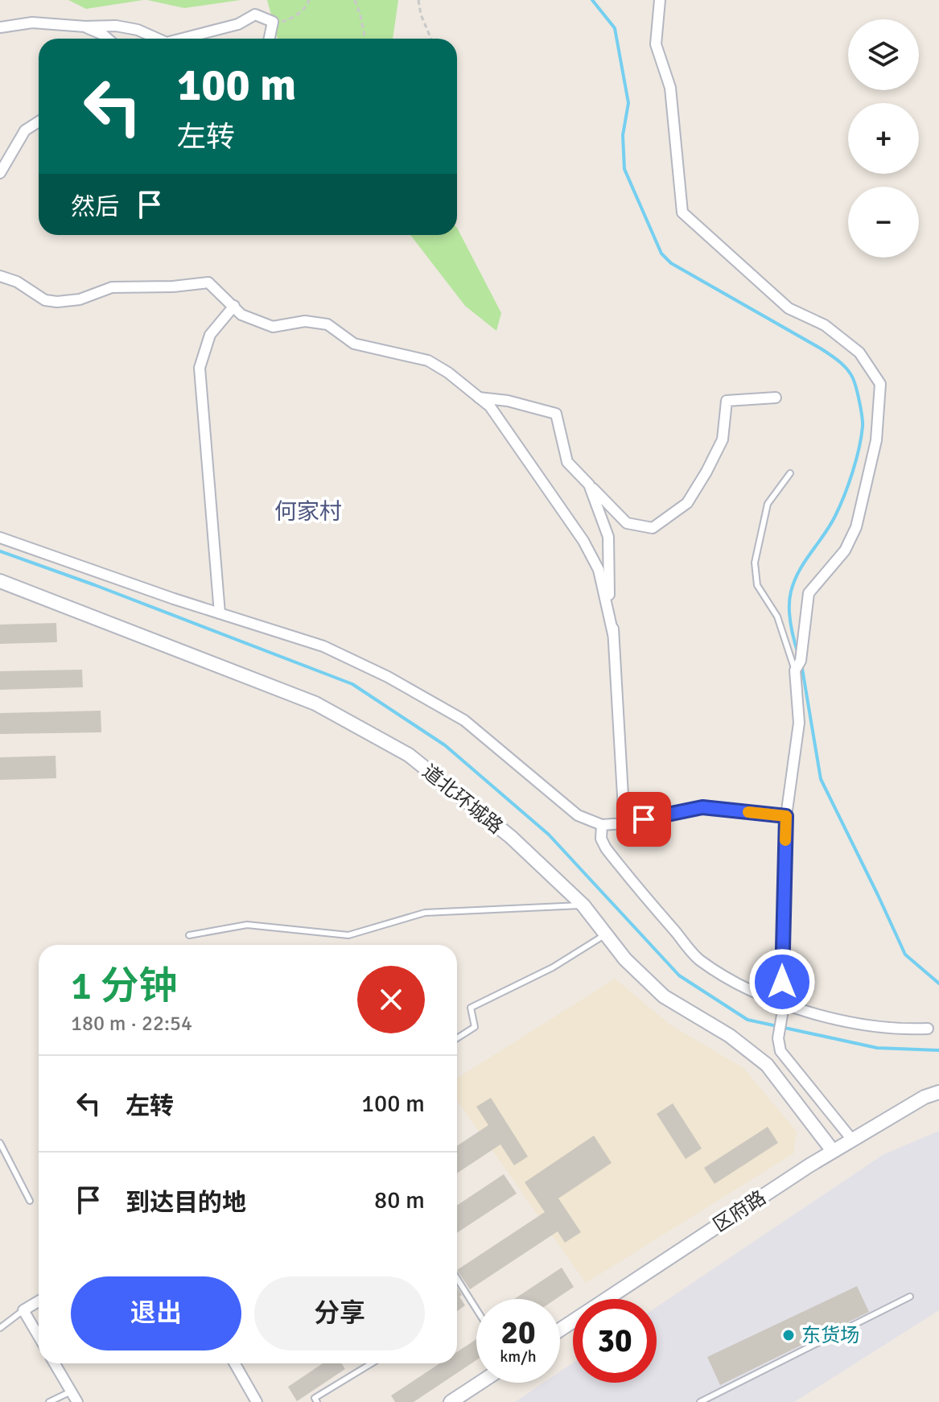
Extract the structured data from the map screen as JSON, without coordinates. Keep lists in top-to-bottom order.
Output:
{
  "streets": {
    "street": ["道北环城路", "区府路"]
  },
  "crossings": [
    ["道北环城路", "区府路"]
  ],
  "districts": ["何家村"],
  "places": ["东货场"],
  "page": {
    "map_buttons": ["+", "−"],
    "turn": ["100 m", "左转"],
    "then": "然后",
    "heading": ["1 分钟", "180 m · 22:54"],
    "list": [
      {
        "name": "左转",
        "value": "100 m"
      },
      {
        "name": "到达目的地",
        "value": "80 m"
      }
    ],
    "buttons": ["退出", "分享"],
    "speed": "20 km/h",
    "limit": "30"
  }
}
